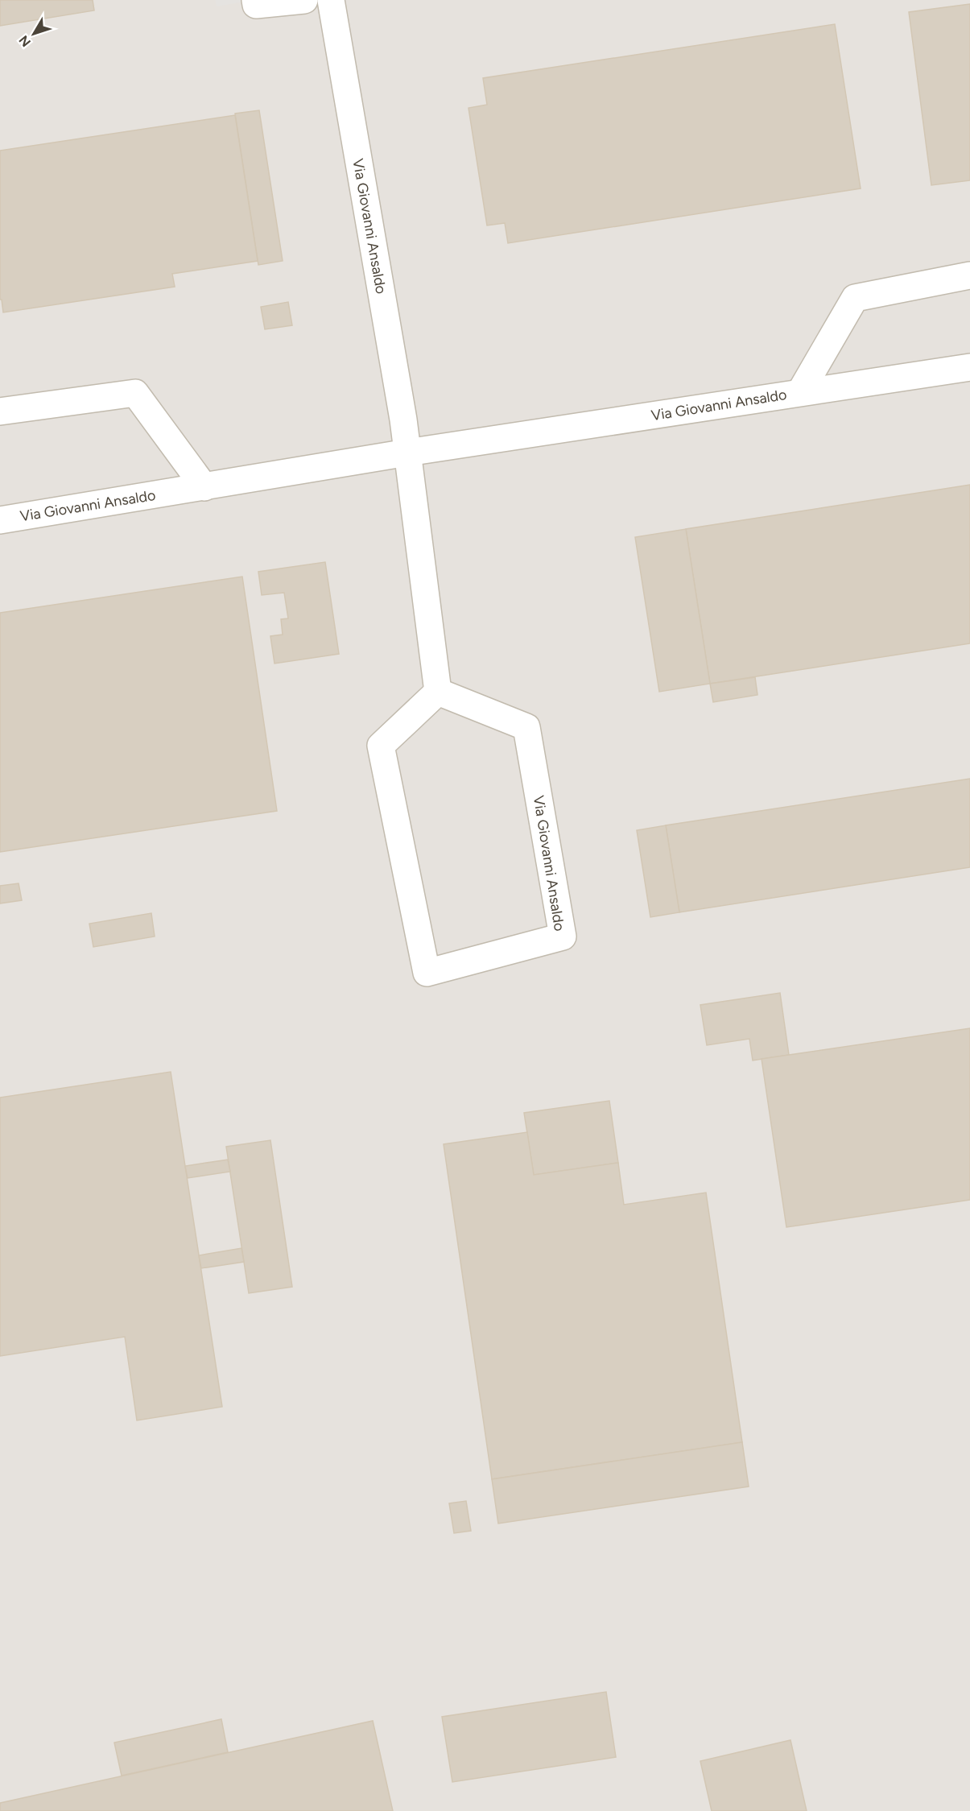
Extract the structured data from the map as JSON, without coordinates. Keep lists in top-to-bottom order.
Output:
{
  "streets": {
    "street": ["Via Giovanni Ansaldo"]
  },
  "north": "bottom left"
}
